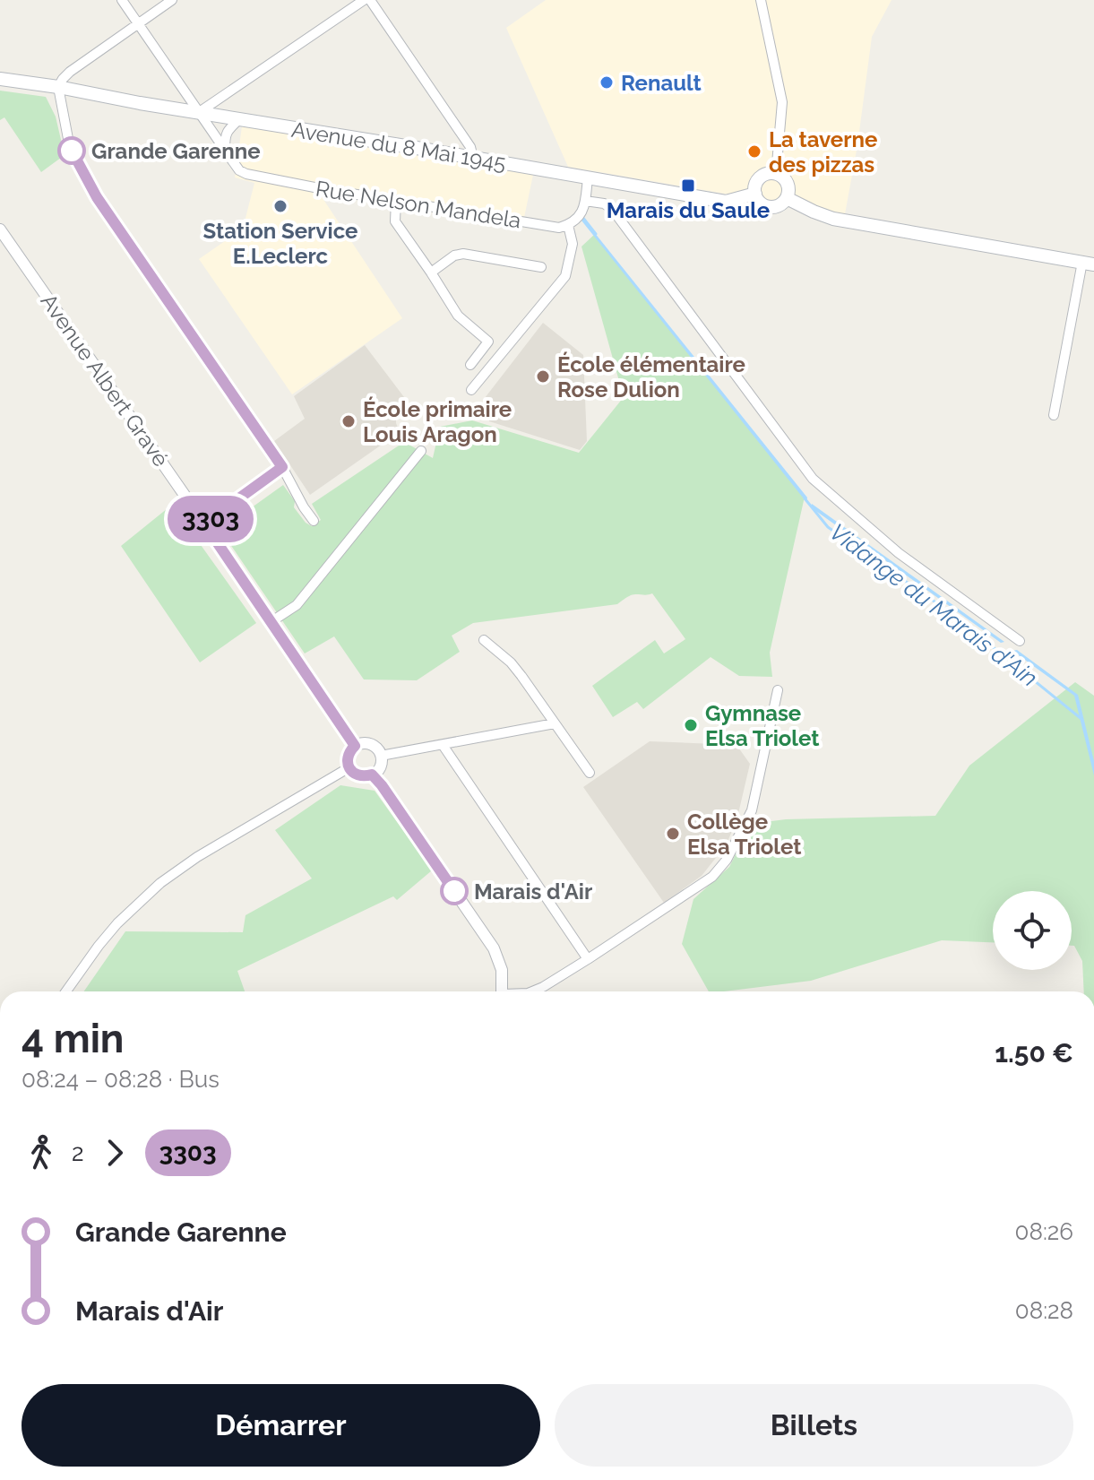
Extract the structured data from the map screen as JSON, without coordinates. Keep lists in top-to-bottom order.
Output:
{
  "streets": {
    "main road": ["Avenue du 8 Mai 1945"],
    "street": ["Rue Nelson Mandela", "Avenue Albert Gravé"]
  },
  "crossings": [
    ["Avenue du 8 Mai 1945", "Rue Nelson Mandela"]
  ],
  "water": ["Vidange du Marais d'Ain"],
  "places": {
    "other": [
      "Renault",
      "Grande Garenne",
      "La taverne des pizzas",
      "Station Service E.Leclerc",
      "École élémentaire Rose Dulion",
      "École primaire Louis Aragon",
      "Gymnase Elsa Triolet",
      "Collège Elsa Triolet",
      "Marais d'Air"
    ],
    "transit": ["Marais du Saule"]
  },
  "lines": ["bus line 3303"],
  "page": {
    "on_map": "3303",
    "heading": ["4 min", "08:24 – 08:28 · Bus", "1.50 €"],
    "legs": ["2", "3303"],
    "list": [
      {
        "name": "Grande Garenne",
        "value": "08:26"
      },
      {
        "name": "Marais d'Air",
        "value": "08:28"
      }
    ],
    "buttons": ["Démarrer", "Billets"]
  }
}
